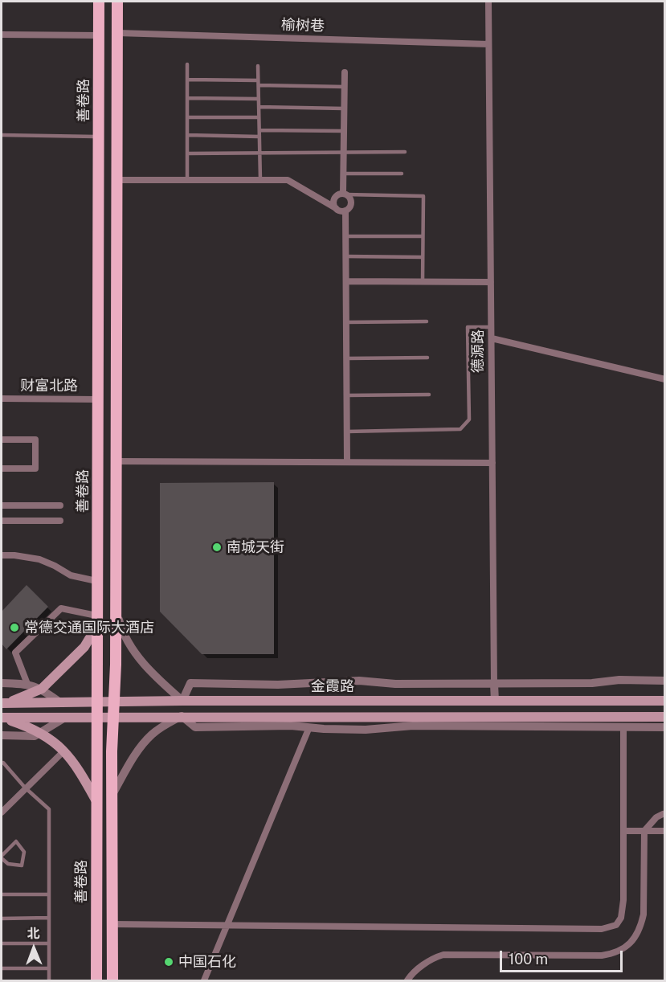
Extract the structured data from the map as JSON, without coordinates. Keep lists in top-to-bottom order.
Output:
{
  "streets": {
    "main road": ["善卷路", "金霞路"],
    "street": ["榆树巷", "德源路", "财富北路"]
  },
  "crossings": [
    ["榆树巷", "德源路"],
    ["善卷路", "财富北路"],
    ["善卷路", "金霞路"],
    ["德源路", "金霞路"]
  ],
  "places": ["南城天街", "常德交通国际大酒店", "中国石化"],
  "scale_bar": "100 m",
  "north": "top"
}
